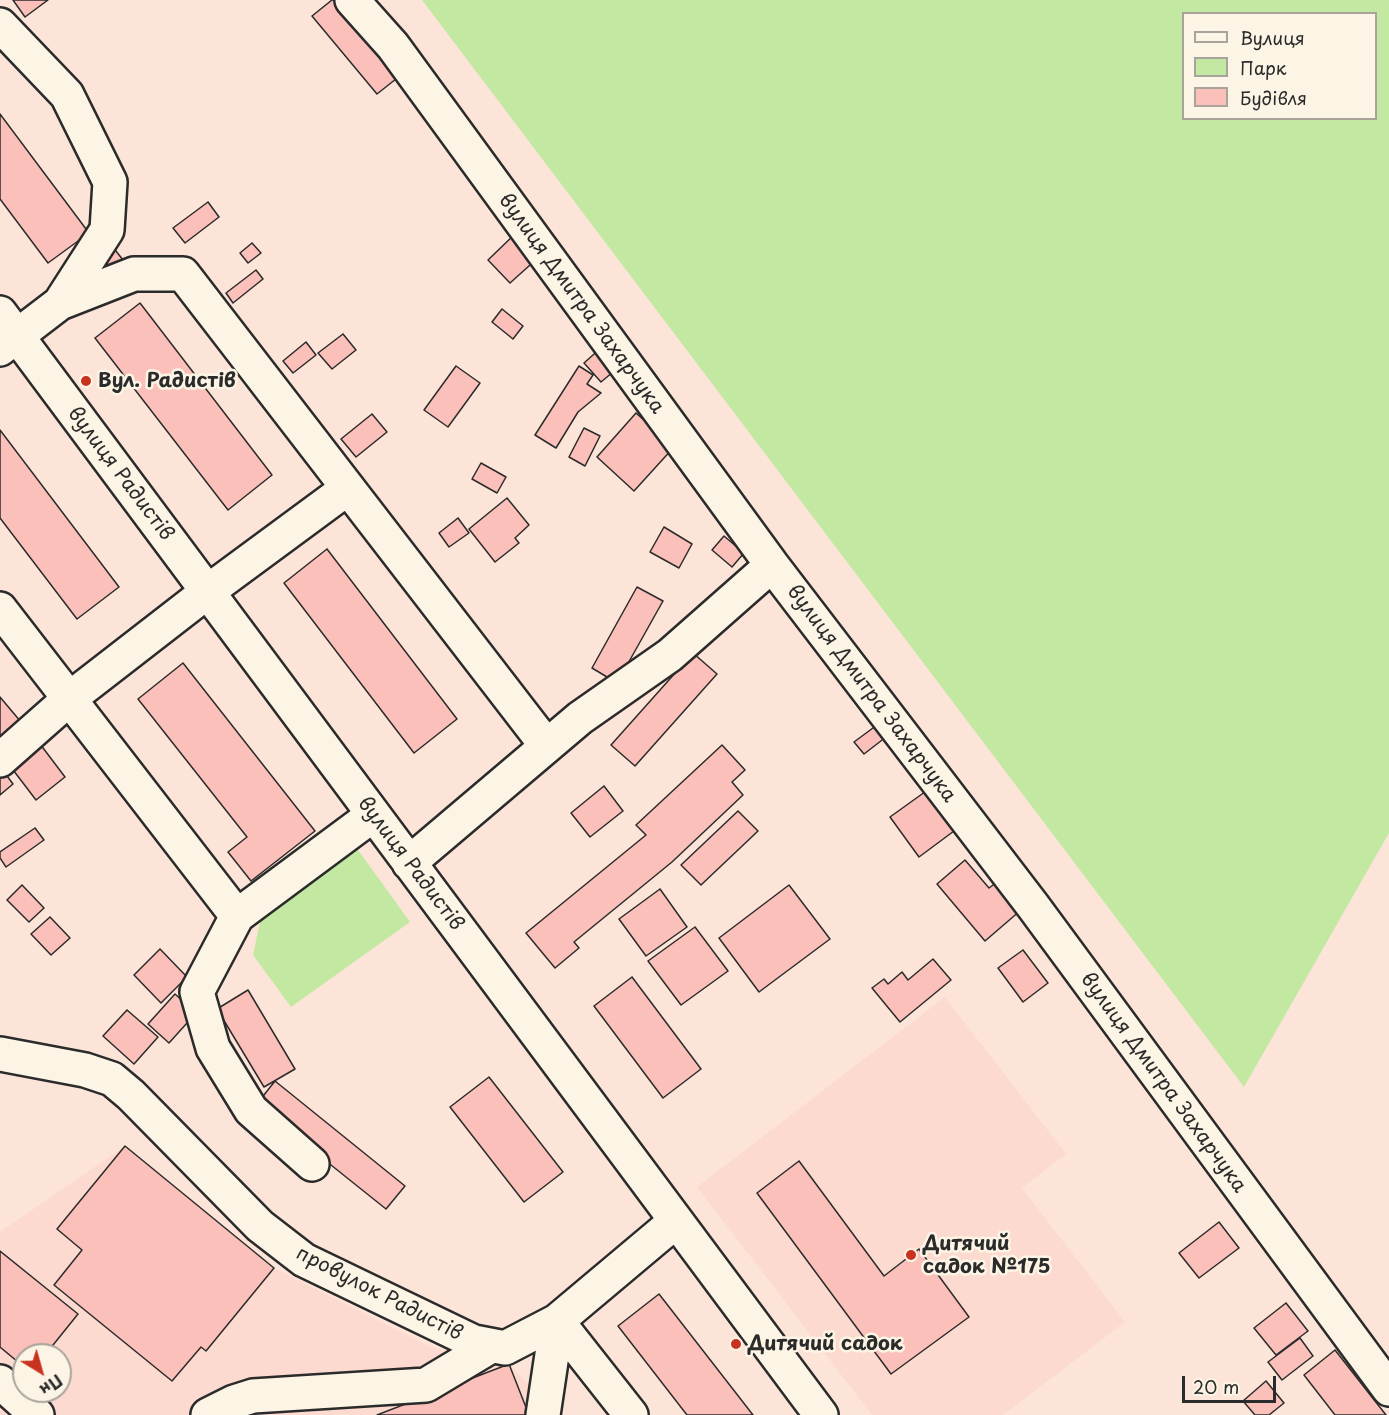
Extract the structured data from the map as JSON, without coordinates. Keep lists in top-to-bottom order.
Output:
{
  "streets": {
    "street": ["вулиця Дмитра Захарчука", "вулиця Радистів", "провулок Радистів"]
  },
  "crossings": [
    ["вулиця Радистів", "провулок Радистів"]
  ],
  "places": ["Вул. Радистів", "Дитячий садок №175", "Дитячий садок"],
  "legend": ["Вулиця", "Парк", "Будівля"],
  "scale_bar": "20 m",
  "north": "bottom right"
}
